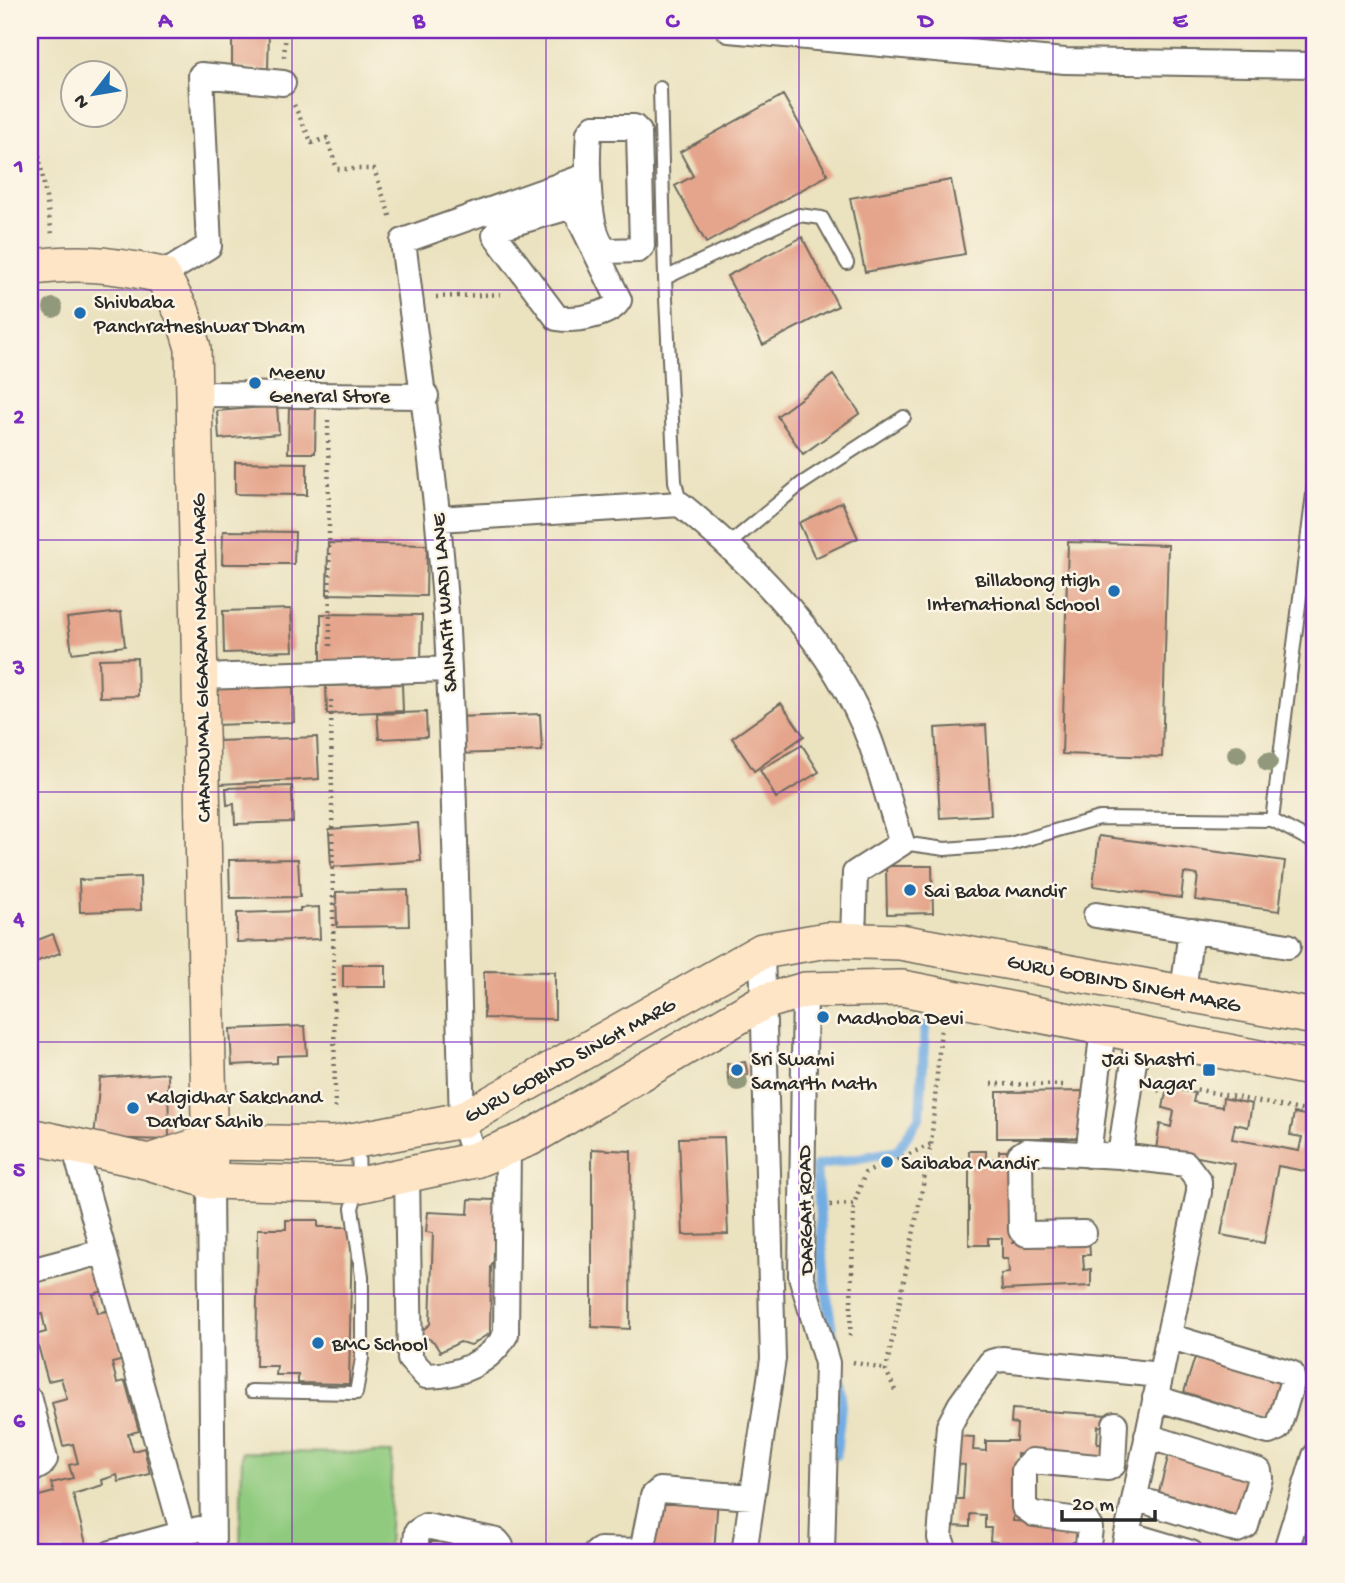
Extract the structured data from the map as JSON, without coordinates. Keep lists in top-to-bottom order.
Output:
{
  "streets": {
    "street": [
      "SAINATH WADI LANE",
      "CHANDUMAL GIGARAM NAGPAL MARG",
      "GURU GOBIND SINGH MARG",
      "DARGAH ROAD"
    ]
  },
  "crossings": [
    ["SAINATH WADI LANE", "GURU GOBIND SINGH MARG"],
    ["CHANDUMAL GIGARAM NAGPAL MARG", "GURU GOBIND SINGH MARG"],
    ["GURU GOBIND SINGH MARG", "DARGAH ROAD"]
  ],
  "places": {
    "other": [
      "Shivbaba Panchratneshwar Dham",
      "Meenu General Store",
      "Billabong High International School",
      "Sai Baba Mandir",
      "Madhoba Devi",
      "Sri Swami Samarth Math",
      "Kalgidhar Sakchand Darbar Sahib",
      "Saibaba Mandir",
      "BMC School"
    ],
    "transit": ["Jai Shastri Nagar"]
  },
  "scale_bar": "20 m",
  "north": "bottom left",
  "grid": {
    "columns": [
      "A",
      "B",
      "C",
      "D",
      "E"
    ],
    "rows": [
      "1",
      "2",
      "3",
      "4",
      "5",
      "6"
    ]
  }
}
